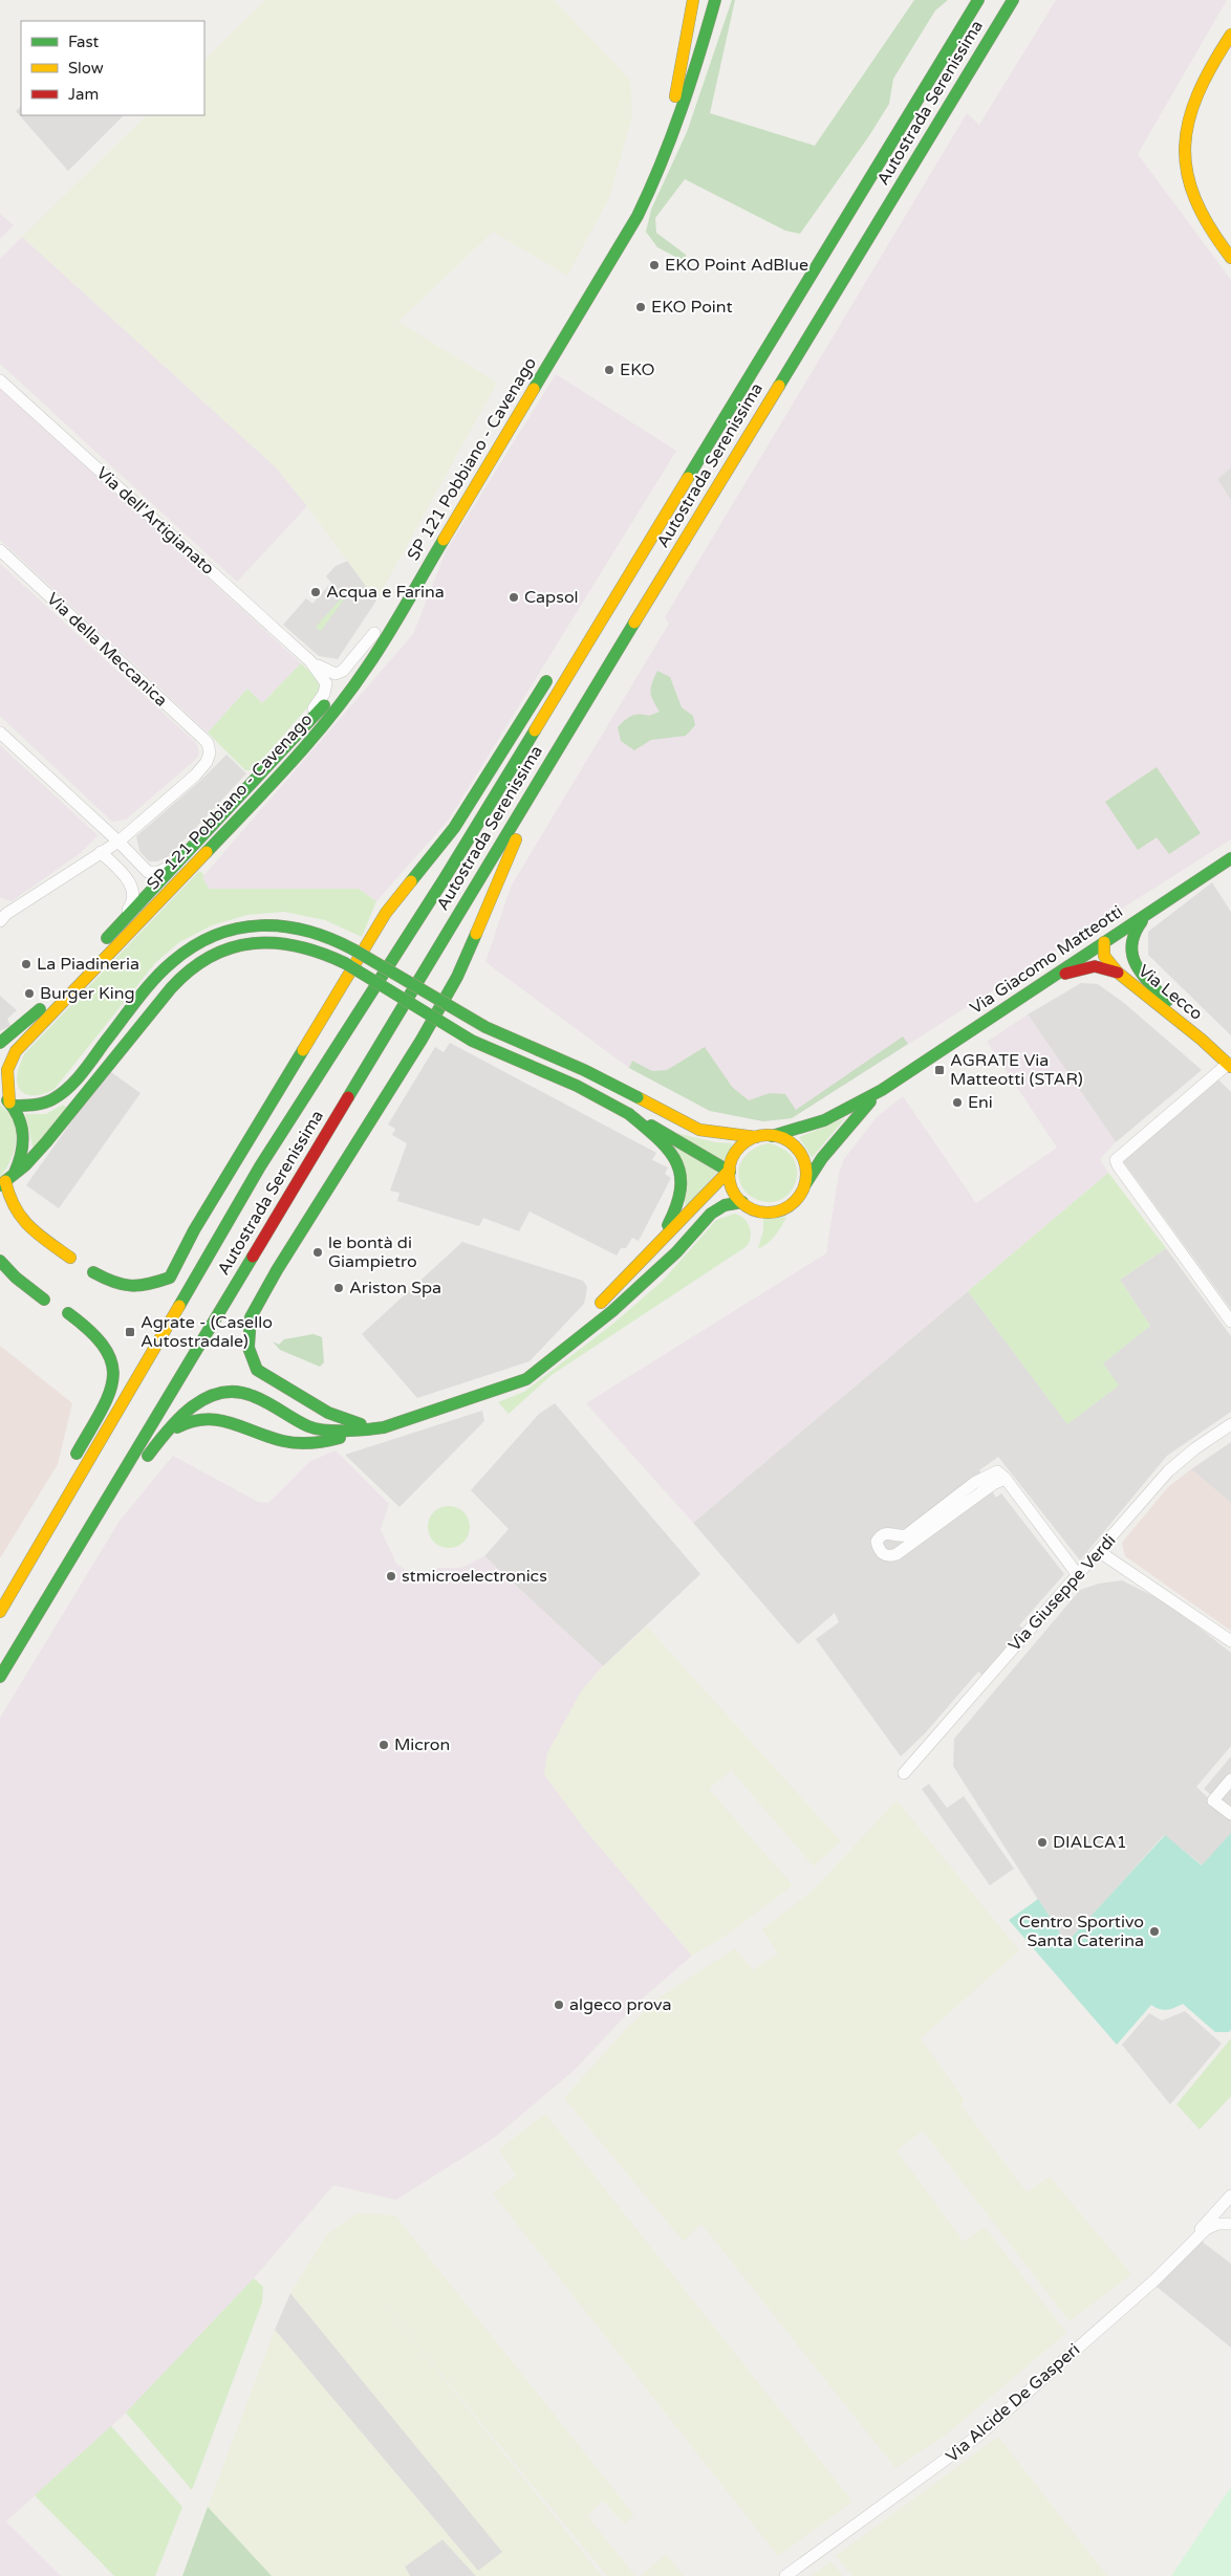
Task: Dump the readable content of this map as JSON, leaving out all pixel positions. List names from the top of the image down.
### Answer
{
  "streets": {
    "main road": [
      "Autostrada Serenissima",
      "SP 121 Pobbiano - Cavenago",
      "Via Giacomo Matteotti",
      "Via Lecco"
    ],
    "street": [
      "Via dell'Artigianato",
      "Via della Meccanica",
      "Via Giuseppe Verdi",
      "Via Alcide De Gasperi"
    ]
  },
  "crossings": [
    ["SP 121 Pobbiano - Cavenago", "Via dell'Artigianato"],
    ["Via Giacomo Matteotti", "Via Lecco"]
  ],
  "places": {
    "other": [
      "EKO Point AdBlue",
      "EKO Point",
      "EKO",
      "Acqua e Farina",
      "Capsol",
      "La Piadineria",
      "Burger King",
      "Eni",
      "le bontà di Giampietro",
      "Ariston Spa",
      "stmicroelectronics",
      "Micron",
      "DIALCA1",
      "Centro Sportivo Santa Caterina",
      "algeco prova"
    ],
    "transit": ["AGRATE Via Matteotti (STAR)", "Agrate - (Casello Autostradale)"]
  },
  "legend": ["Fast", "Slow", "Jam"]
}
